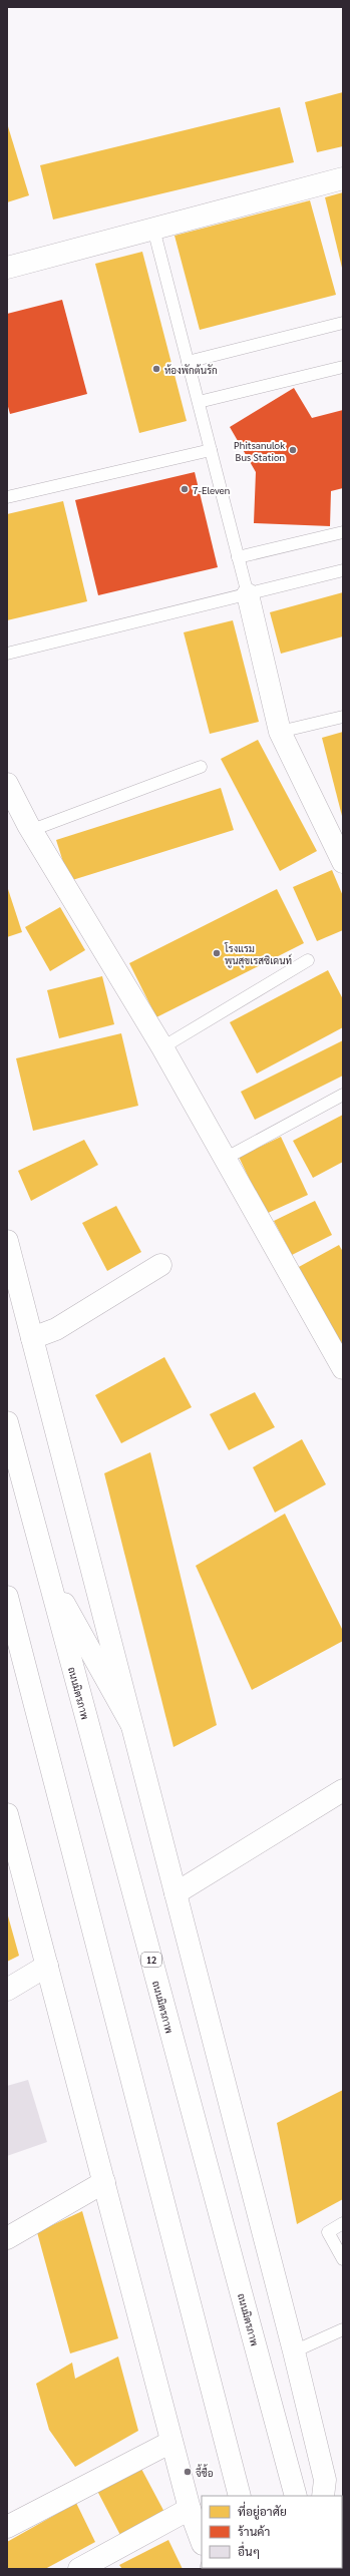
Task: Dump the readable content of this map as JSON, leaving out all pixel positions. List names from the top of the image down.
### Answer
{
  "streets": {
    "main road": ["ถนนมิตรภาพ", "12"]
  },
  "places": [
    "ห้องพักต้นรัก",
    "Phitsanulok Bus Station",
    "7-Eleven",
    "โรงแรม พูนสุขเรสซิเดนท์",
    "จี้ซื้อ"
  ],
  "legend": ["ที่อยู่อาศัย", "ร้านค้า", "อื่นๆ"]
}
